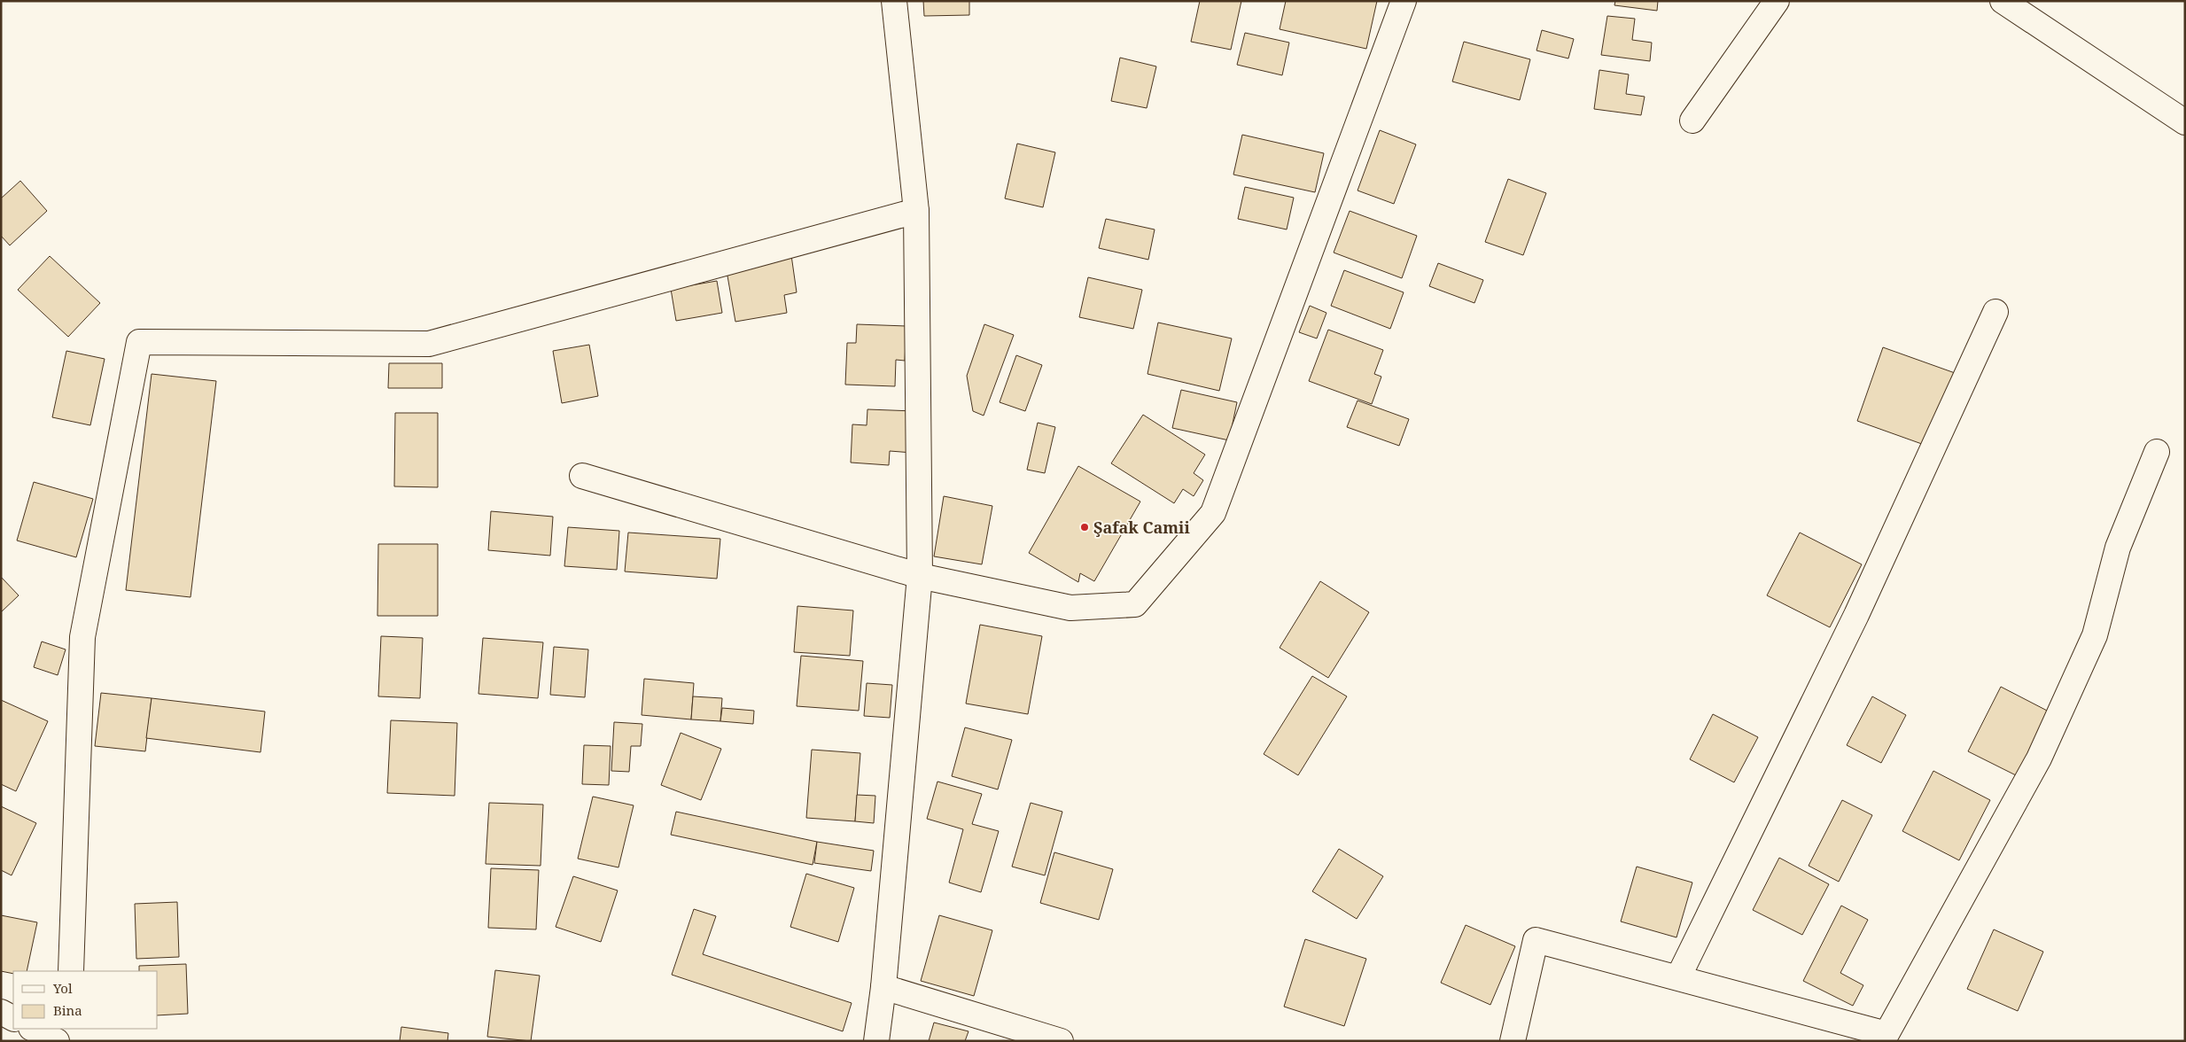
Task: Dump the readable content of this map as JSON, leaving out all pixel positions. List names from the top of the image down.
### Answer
{
  "places": ["Şafak Camii"],
  "legend": ["Yol", "Bina"]
}
